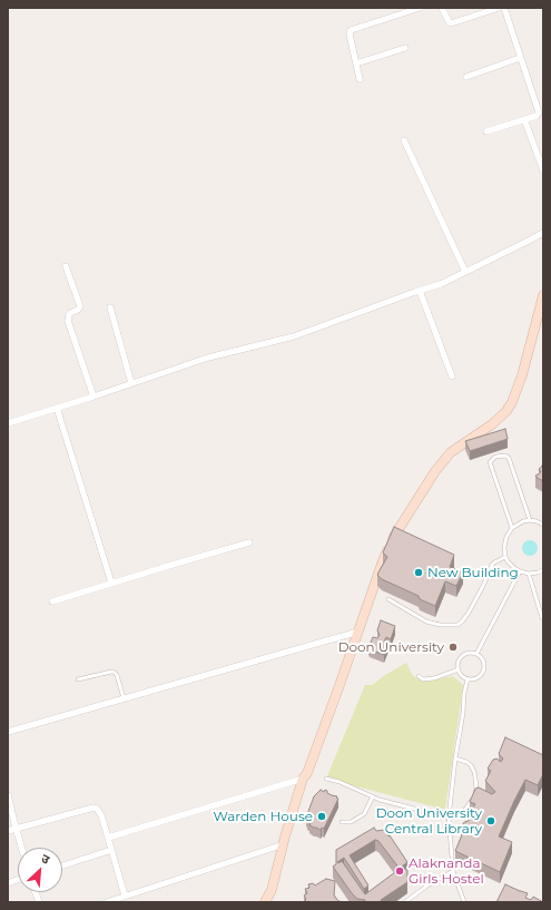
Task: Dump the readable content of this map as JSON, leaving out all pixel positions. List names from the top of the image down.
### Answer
{
  "places": [
    "New Building",
    "Doon University",
    "Warden House",
    "Doon University Central Library",
    "Alaknanda Girls Hostel"
  ],
  "north": "top right"
}
